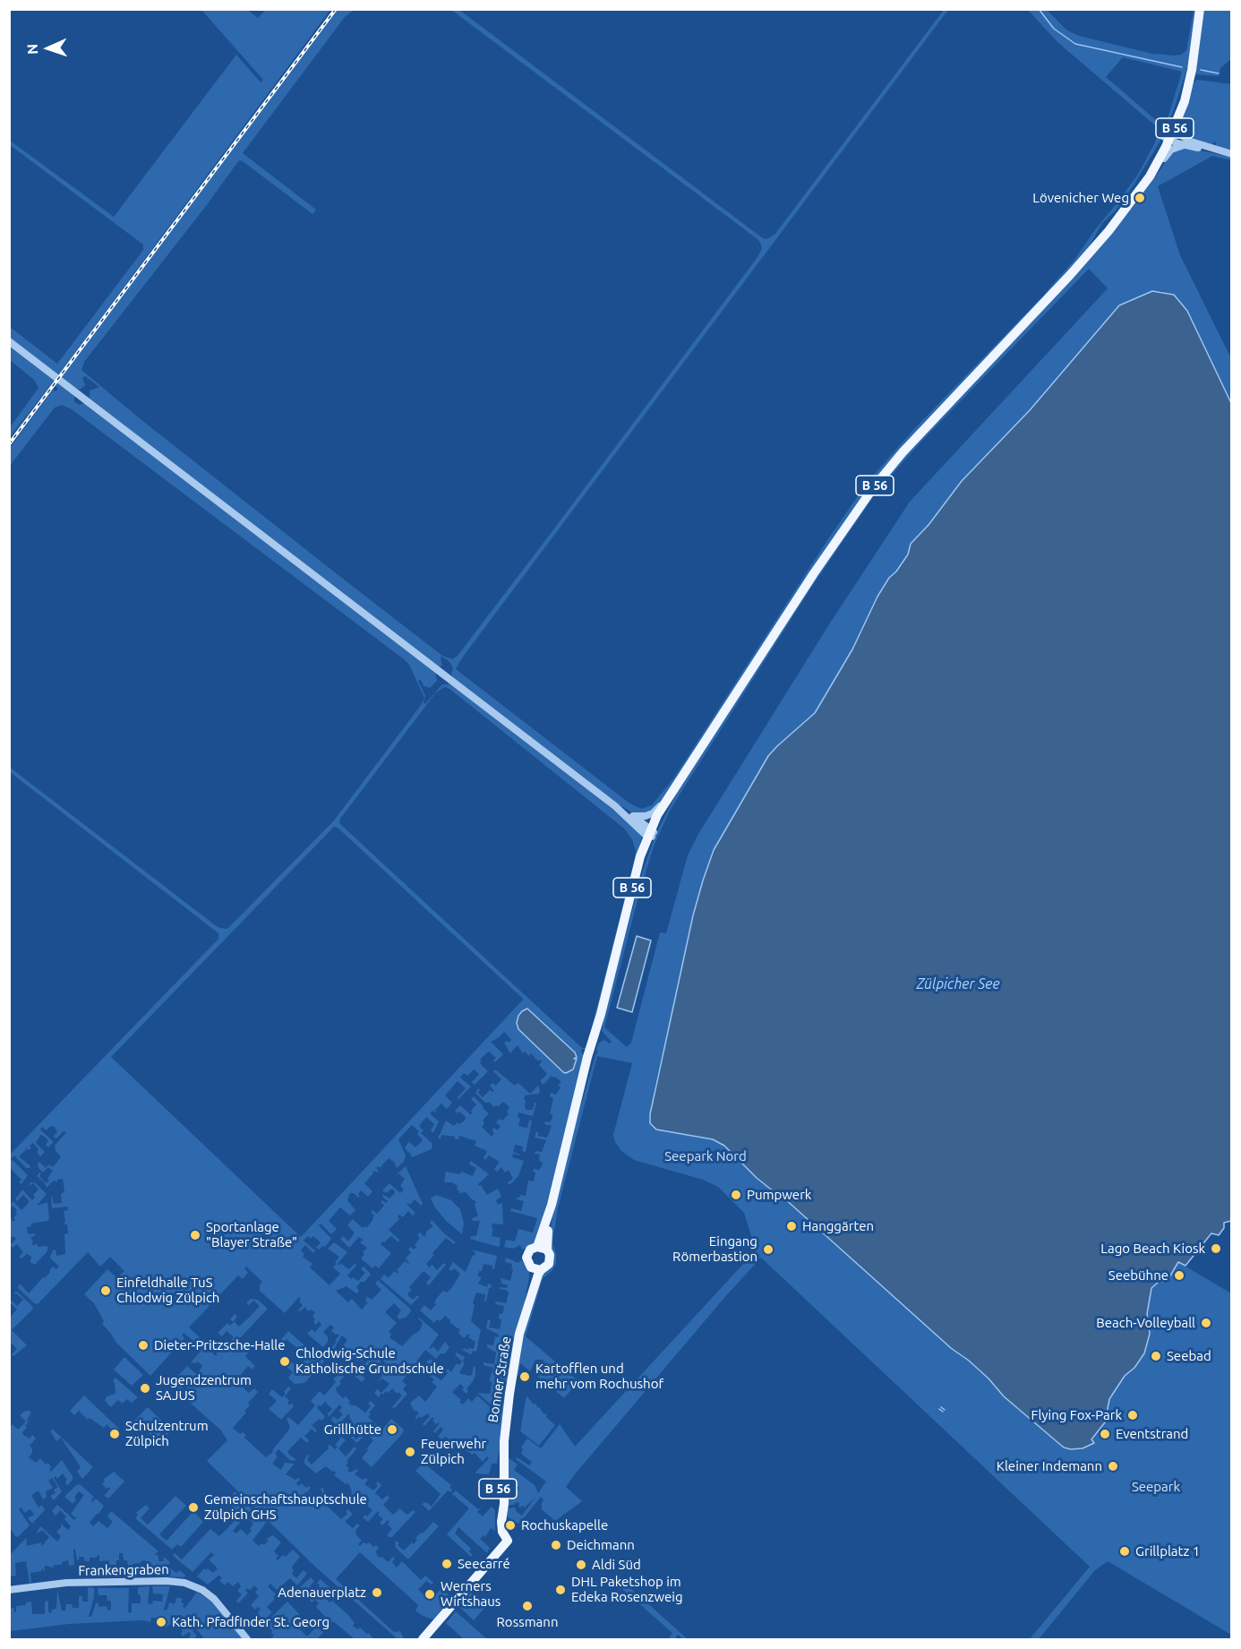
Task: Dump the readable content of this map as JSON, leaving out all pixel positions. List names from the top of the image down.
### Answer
{
  "streets": {
    "main road": ["B 56", "Bonner Straße"],
    "street": ["Frankengraben"]
  },
  "crossings": [
    ["B 56", "Bonner Straße"]
  ],
  "water": ["Zülpicher See"],
  "parks": ["Seepark Nord", "Seepark"],
  "places": [
    "Lövenicher Weg",
    "Pumpwerk",
    "Hanggärten",
    "Sportanlage \"Blayer Straße\"",
    "Lago Beach Kiosk",
    "Eingang Römerbastion",
    "Seebühne",
    "Einfeldhalle TuS Chlodwig Zülpich",
    "Beach-Volleyball",
    "Dieter-Pritzsche-Halle",
    "Seebad",
    "Chlodwig-Schule Katholische Grundschule",
    "Kartofflen und mehr vom Rochushof",
    "Jugendzentrum SAJUS",
    "Flying Fox-Park",
    "Grillhütte",
    "Schulzentrum Zülpich",
    "Eventstrand",
    "Feuerwehr Zülpich",
    "Kleiner Indemann",
    "Gemeinschaftshauptschule Zülpich GHS",
    "Rochuskapelle",
    "Deichmann",
    "Grillplatz 1",
    "Seecarré",
    "Aldi Süd",
    "DHL Paketshop im Edeka Rosenzweig",
    "Adenauerplatz",
    "Werners Wirtshaus",
    "Rossmann",
    "Kath. Pfadfinder St. Georg"
  ],
  "north": "left"
}
